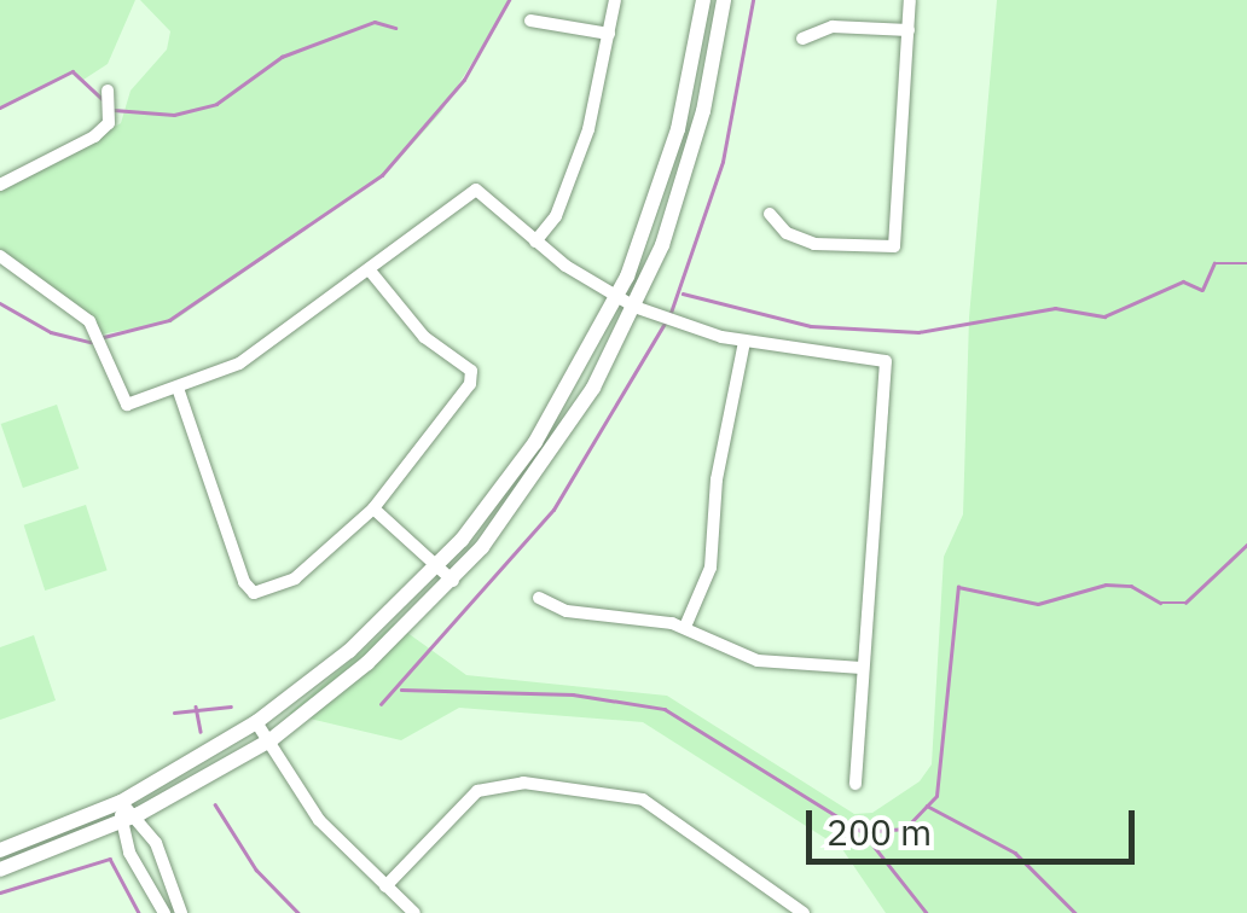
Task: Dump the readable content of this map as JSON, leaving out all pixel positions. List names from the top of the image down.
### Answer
{
  "scale_bar": "200 m"
}
